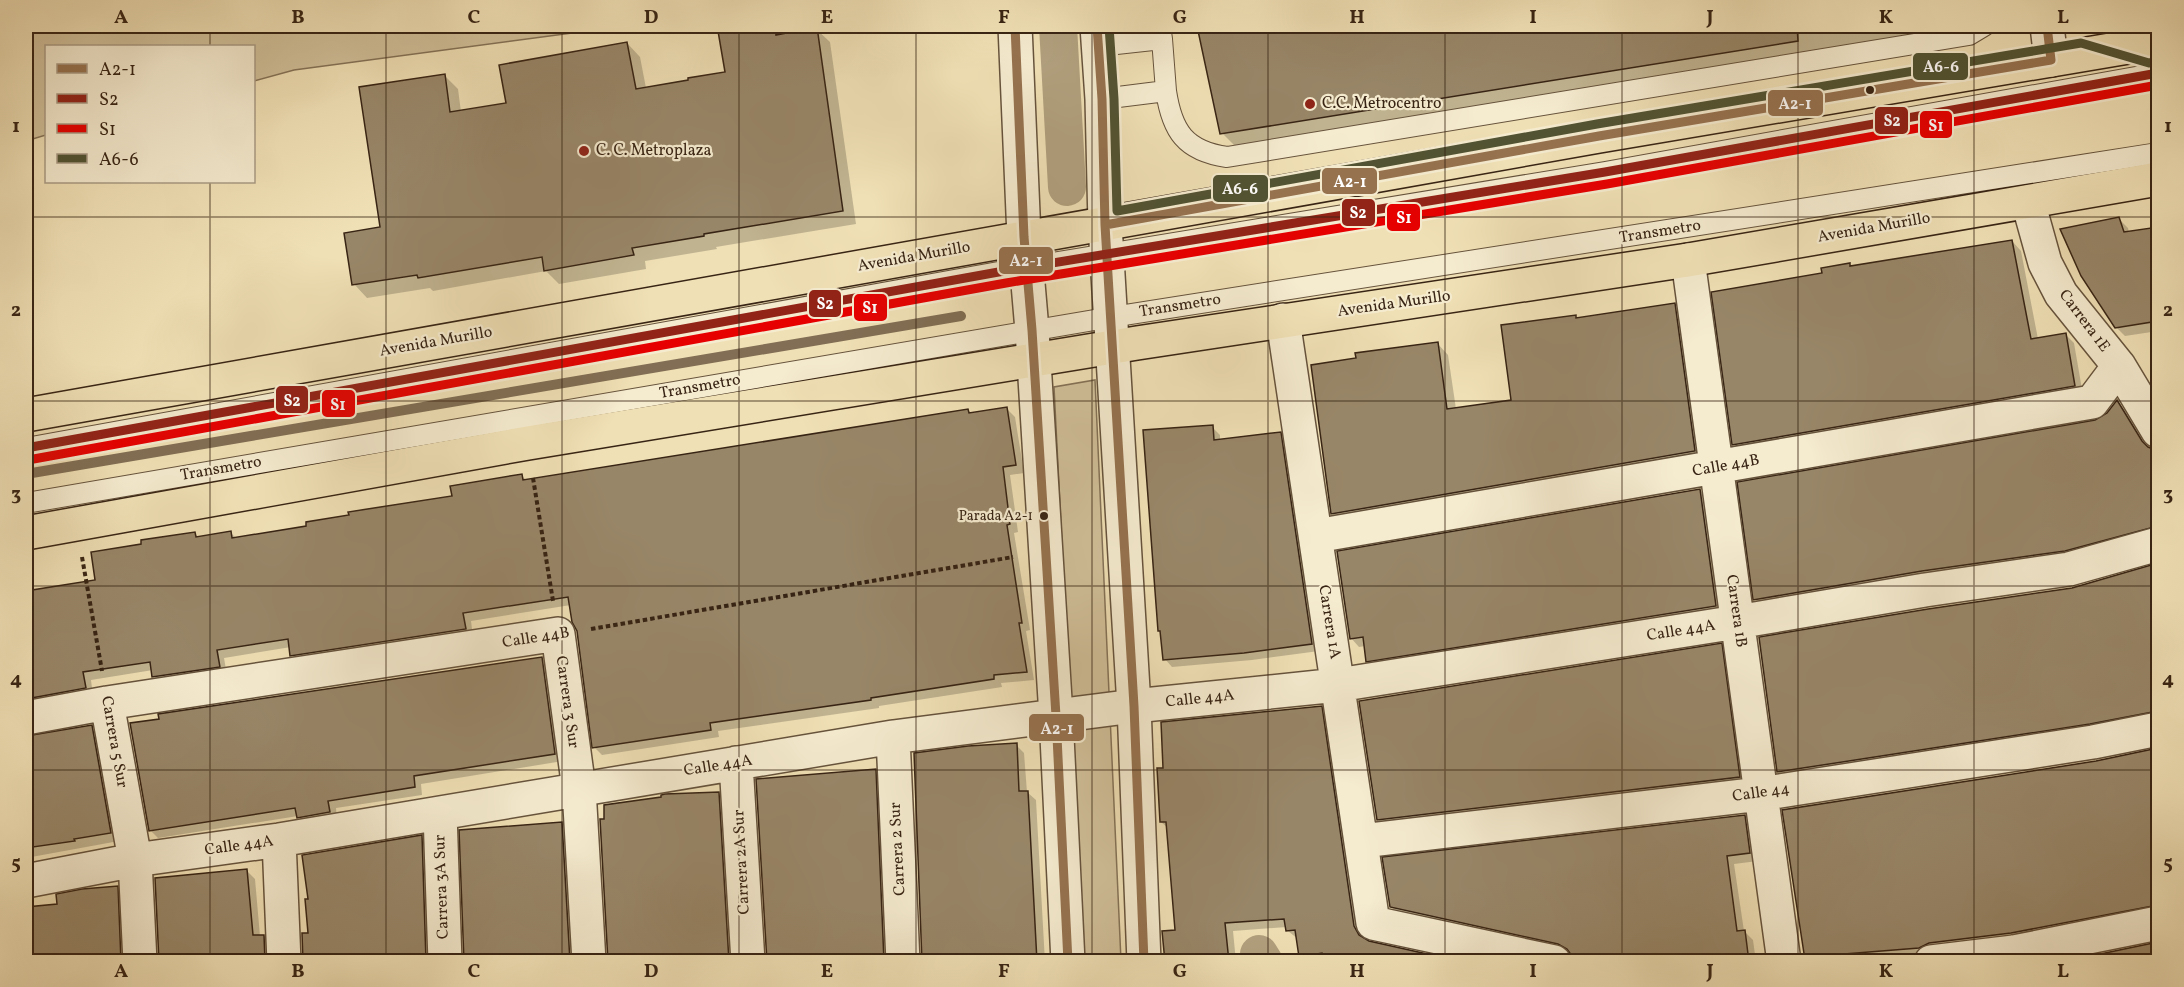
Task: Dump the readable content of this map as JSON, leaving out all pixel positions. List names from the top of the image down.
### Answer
{
  "streets": {
    "main road": ["Avenida Murillo"],
    "street": [
      "Carrera 1E",
      "Calle 44B",
      "Carrera 1B",
      "Carrera 1A",
      "Calle 44A",
      "Carrera 3 Sur",
      "Carrera 5 Sur",
      "Calle 44",
      "Carrera 2 Sur",
      "Carrera 2A Sur",
      "Carrera 3A Sur"
    ],
    "lane": ["Transmetro"]
  },
  "crossings": [
    ["Avenida Murillo", "Transmetro"],
    ["Avenida Murillo", "Carrera 1E"],
    ["Avenida Murillo", "Carrera 1B"],
    ["Avenida Murillo", "Carrera 1A"],
    ["Avenida Murillo", "Carrera 3 Sur"],
    ["Avenida Murillo", "Carrera 5 Sur"],
    ["Carrera 1E", "Calle 44B"],
    ["Calle 44B", "Carrera 1B"],
    ["Calle 44B", "Carrera 1A"],
    ["Calle 44B", "Carrera 3 Sur"],
    ["Calle 44B", "Carrera 5 Sur"],
    ["Carrera 1B", "Calle 44A"],
    ["Carrera 1B", "Calle 44"],
    ["Carrera 1A", "Calle 44A"],
    ["Carrera 1A", "Calle 44"],
    ["Calle 44A", "Carrera 3 Sur"],
    ["Calle 44A", "Carrera 5 Sur"],
    ["Calle 44A", "Carrera 2 Sur"],
    ["Calle 44A", "Carrera 2A Sur"],
    ["Calle 44A", "Carrera 3A Sur"]
  ],
  "places": ["C.C. Metrocentro", "C. C. Metroplaza", "Parada A2-1"],
  "lines": [
    "transit line A2-1",
    "transit line A6-6",
    "transit line S2",
    "transit line S1"
  ],
  "legend": [
    "A2-1",
    "S2",
    "S1",
    "A6-6"
  ],
  "grid": {
    "columns": [
      "A",
      "B",
      "C",
      "D",
      "E",
      "F",
      "G",
      "H",
      "I",
      "J",
      "K",
      "L"
    ],
    "rows": [
      "1",
      "2",
      "3",
      "4",
      "5"
    ]
  }
}
